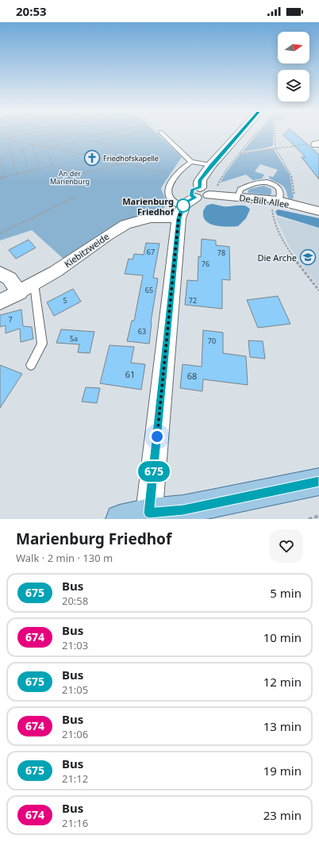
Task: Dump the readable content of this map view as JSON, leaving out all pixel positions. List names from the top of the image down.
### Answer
{
  "streets": {
    "street": ["De-Bilt-Allee", "Kiebitzweide"]
  },
  "crossings": [
    ["De-Bilt-Allee", "Kiebitzweide"]
  ],
  "parks": ["An der Marienburg"],
  "places": {
    "church": ["Friedhofskapelle"],
    "other": ["Marienburg Friedhof"],
    "school or university": ["Die Arche"]
  },
  "lines": ["bus line 675"],
  "house_numbers": [
    "67",
    "78",
    "76",
    "65",
    "5",
    "72",
    "7",
    "63",
    "5a",
    "70",
    "61",
    "68"
  ],
  "north": "right",
  "page": {
    "status": "20:53",
    "on_map": "675",
    "heading": ["Marienburg Friedhof", "Walk · 2 min · 130 m"],
    "list": [
      {
        "mark": "675",
        "name": "Bus",
        "note": "20:58",
        "value": "5 min"
      },
      {
        "mark": "674",
        "name": "Bus",
        "note": "21:03",
        "value": "10 min"
      },
      {
        "mark": "675",
        "name": "Bus",
        "note": "21:05",
        "value": "12 min"
      },
      {
        "mark": "674",
        "name": "Bus",
        "note": "21:06",
        "value": "13 min"
      },
      {
        "mark": "675",
        "name": "Bus",
        "note": "21:12",
        "value": "19 min"
      },
      {
        "mark": "674",
        "name": "Bus",
        "note": "21:16",
        "value": "23 min"
      }
    ]
  }
}
